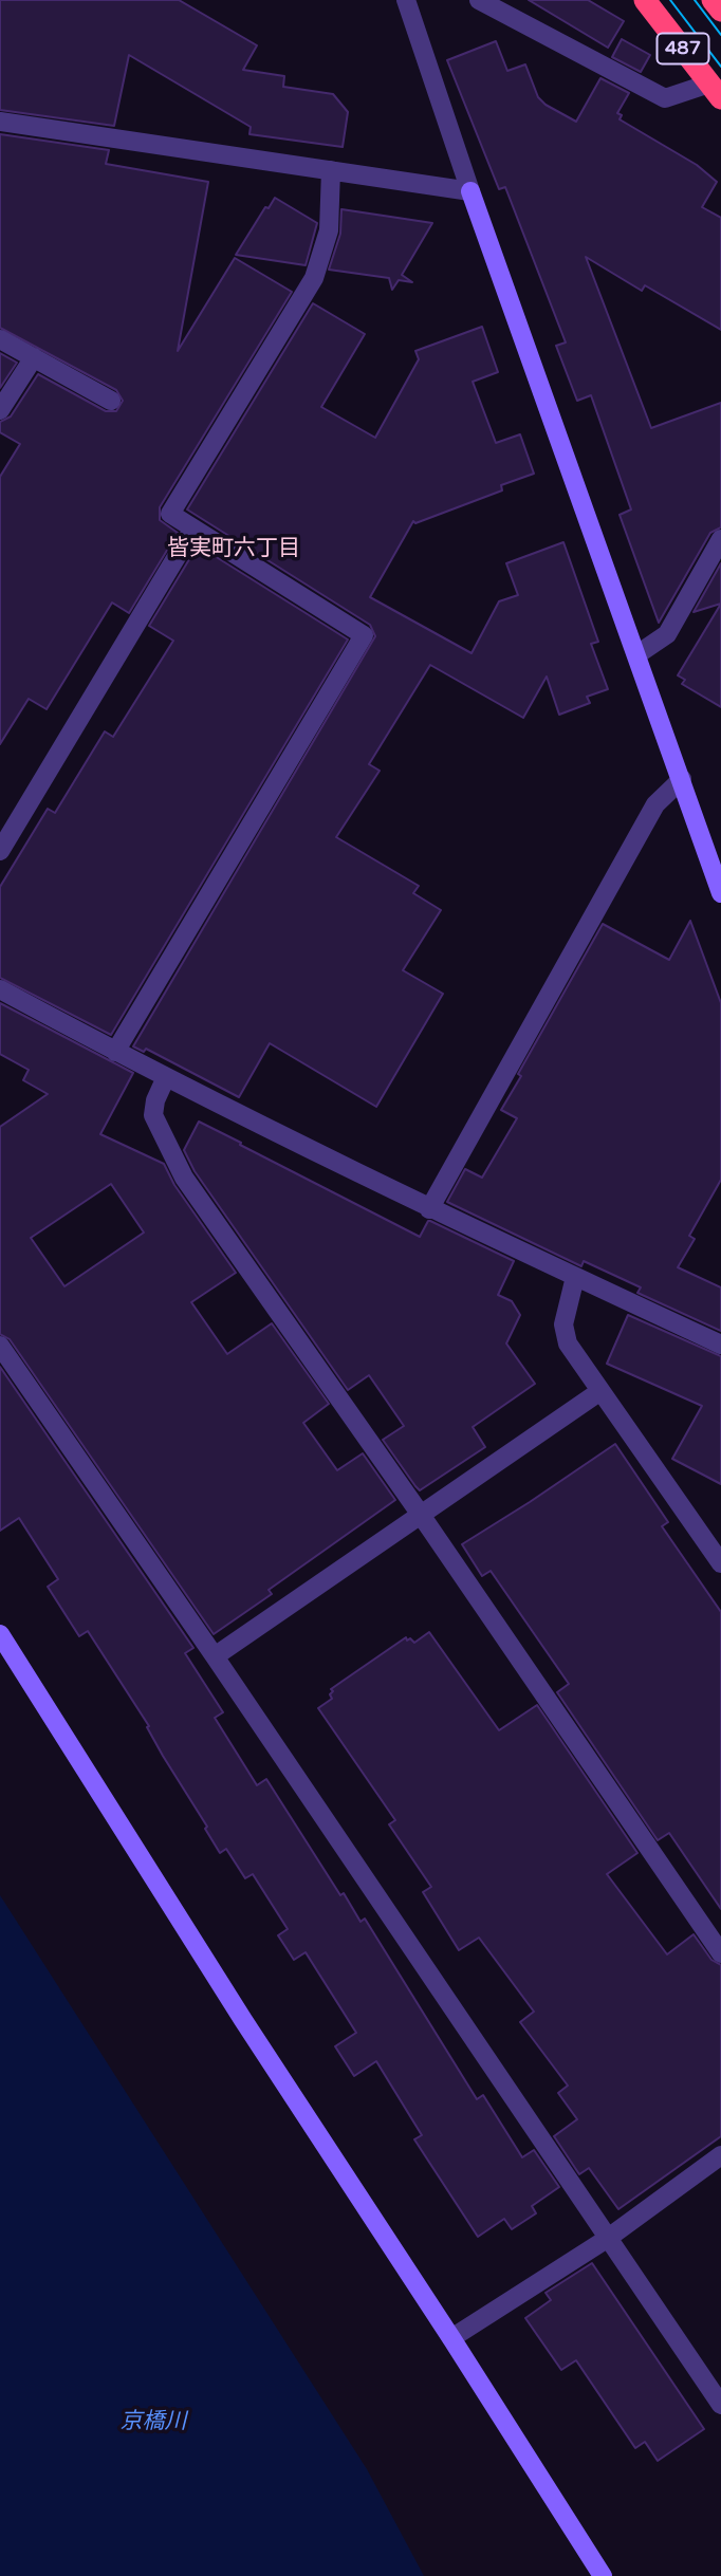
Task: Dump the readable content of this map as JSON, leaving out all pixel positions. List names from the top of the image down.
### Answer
{
  "streets": {
    "highway": ["487"]
  },
  "districts": ["皆実町六丁目"],
  "water": ["京橋川"]
}
